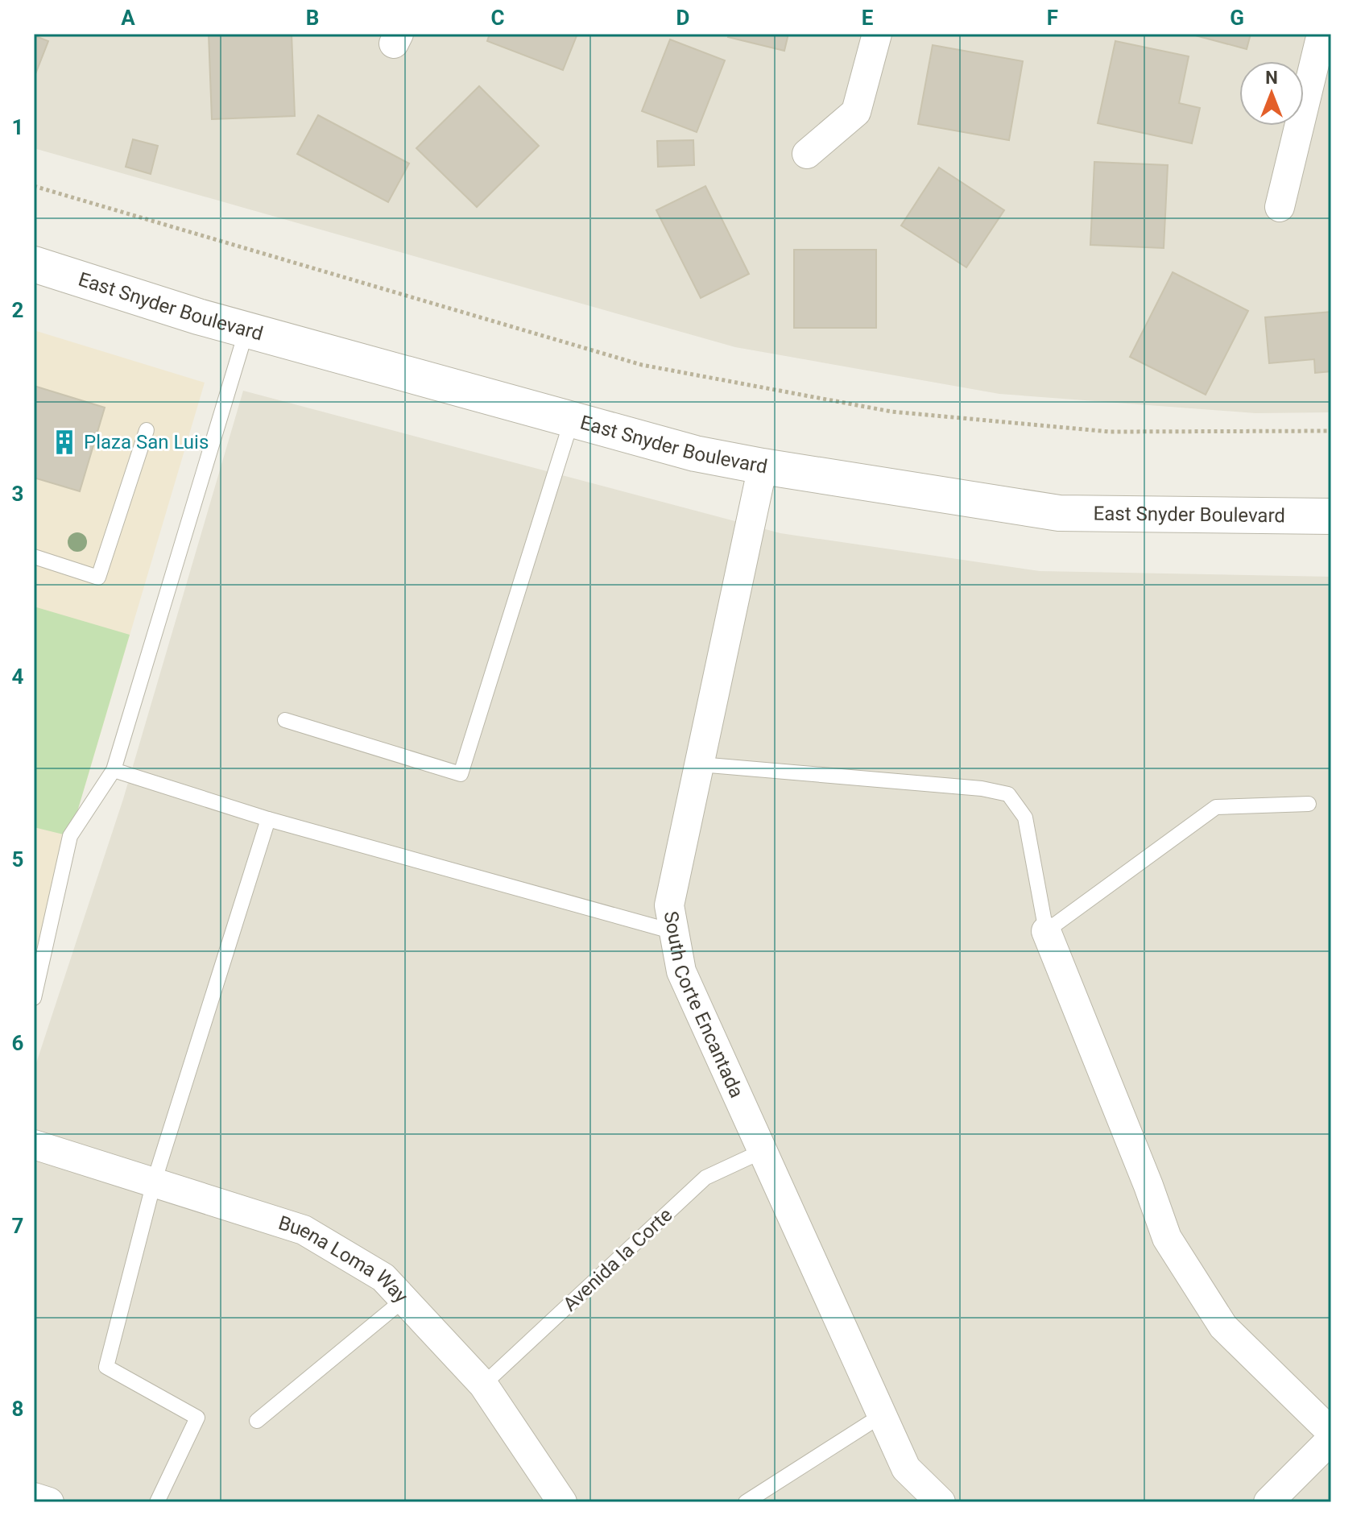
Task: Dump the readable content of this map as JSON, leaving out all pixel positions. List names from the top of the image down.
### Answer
{
  "streets": {
    "street": ["East Snyder Boulevard", "South Corte Encantada", "Buena Loma Way"],
    "lane": ["Avenida la Corte"]
  },
  "crossings": [
    ["East Snyder Boulevard", "South Corte Encantada"],
    ["South Corte Encantada", "Avenida la Corte"],
    ["Avenida la Corte", "Buena Loma Way"]
  ],
  "places": {
    "building": ["Plaza San Luis"]
  },
  "north": "top",
  "grid": {
    "columns": [
      "A",
      "B",
      "C",
      "D",
      "E",
      "F",
      "G"
    ],
    "rows": [
      "1",
      "2",
      "3",
      "4",
      "5",
      "6",
      "7",
      "8"
    ]
  }
}
